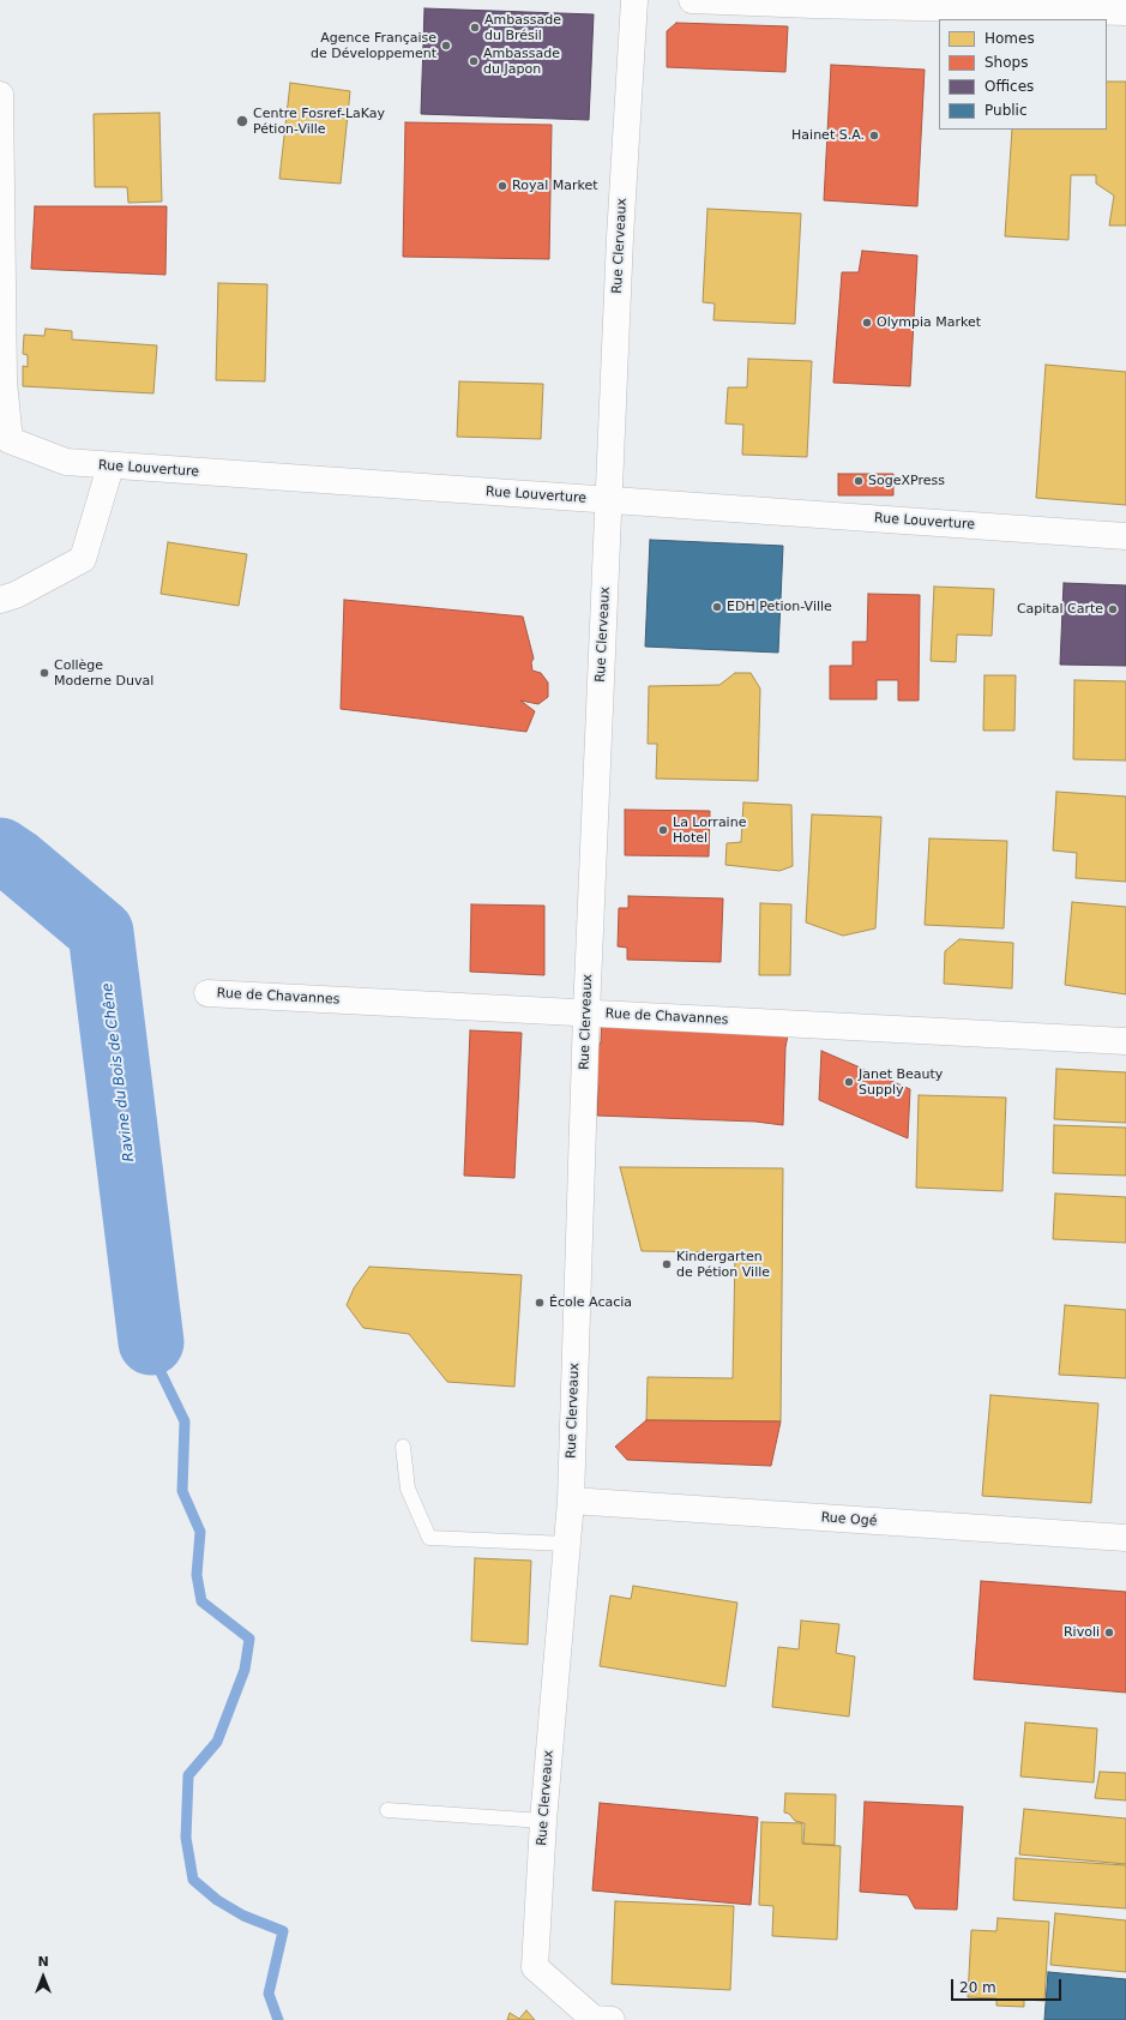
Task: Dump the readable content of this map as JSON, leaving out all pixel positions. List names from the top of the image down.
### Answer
{
  "streets": {
    "street": [
      "Rue Clerveaux",
      "Rue Louverture",
      "Rue de Chavannes",
      "Rue Ogé"
    ]
  },
  "crossings": [
    ["Rue Clerveaux", "Rue Louverture"],
    ["Rue Clerveaux", "Rue de Chavannes"],
    ["Rue Clerveaux", "Rue Ogé"]
  ],
  "water": ["Ravine du Bois de Chêne"],
  "places": [
    "Ambassade du Brésil",
    "Agence Française de Développement",
    "Ambassade du Japon",
    "Centre Fosref-LaKay Pétion-Ville",
    "Hainet S.A.",
    "Royal Market",
    "Olympia Market",
    "SogeXPress",
    "EDH Petion-Ville",
    "Capital Carte",
    "Collège Moderne Duval",
    "La Lorraine Hotel",
    "Janet Beauty Supply",
    "Kindergarten de Pétion Ville",
    "École Acacia",
    "Rivoli"
  ],
  "legend": [
    "Homes",
    "Shops",
    "Offices",
    "Public"
  ],
  "scale_bar": "20 m",
  "north": "top"
}
